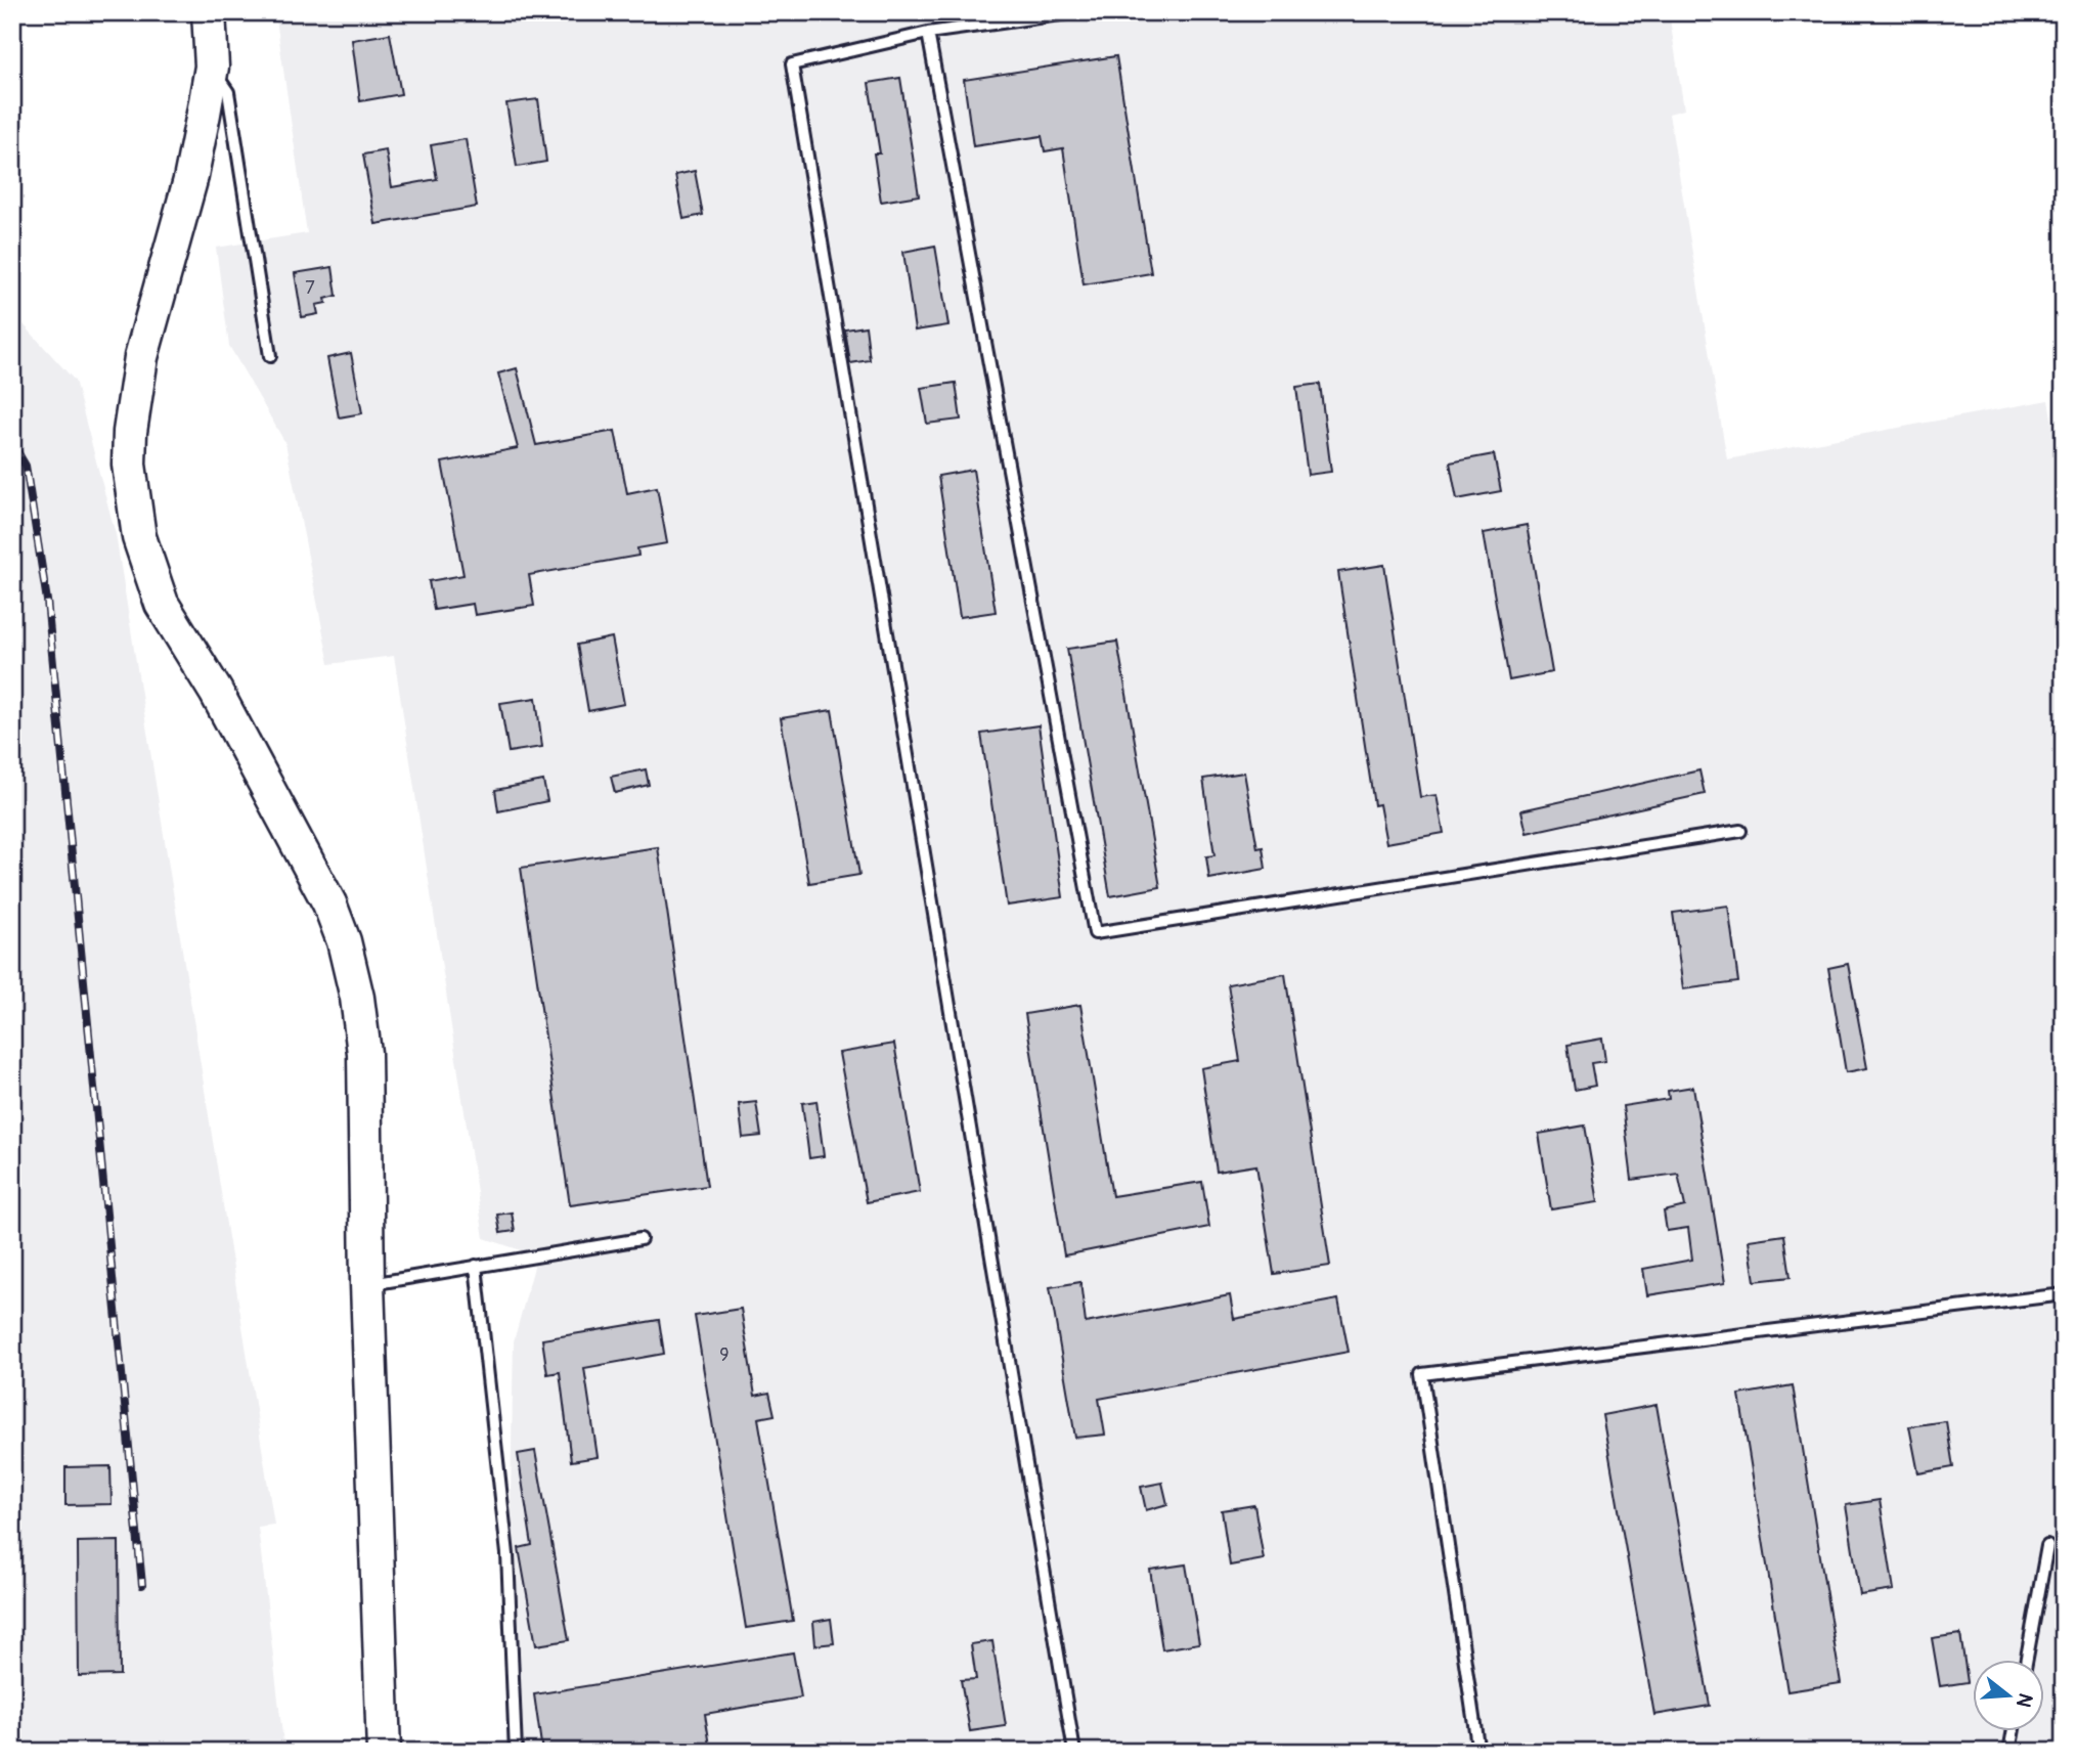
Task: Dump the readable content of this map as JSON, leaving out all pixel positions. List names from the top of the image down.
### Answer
{
  "house_numbers": ["7", "9"],
  "north": "right"
}
